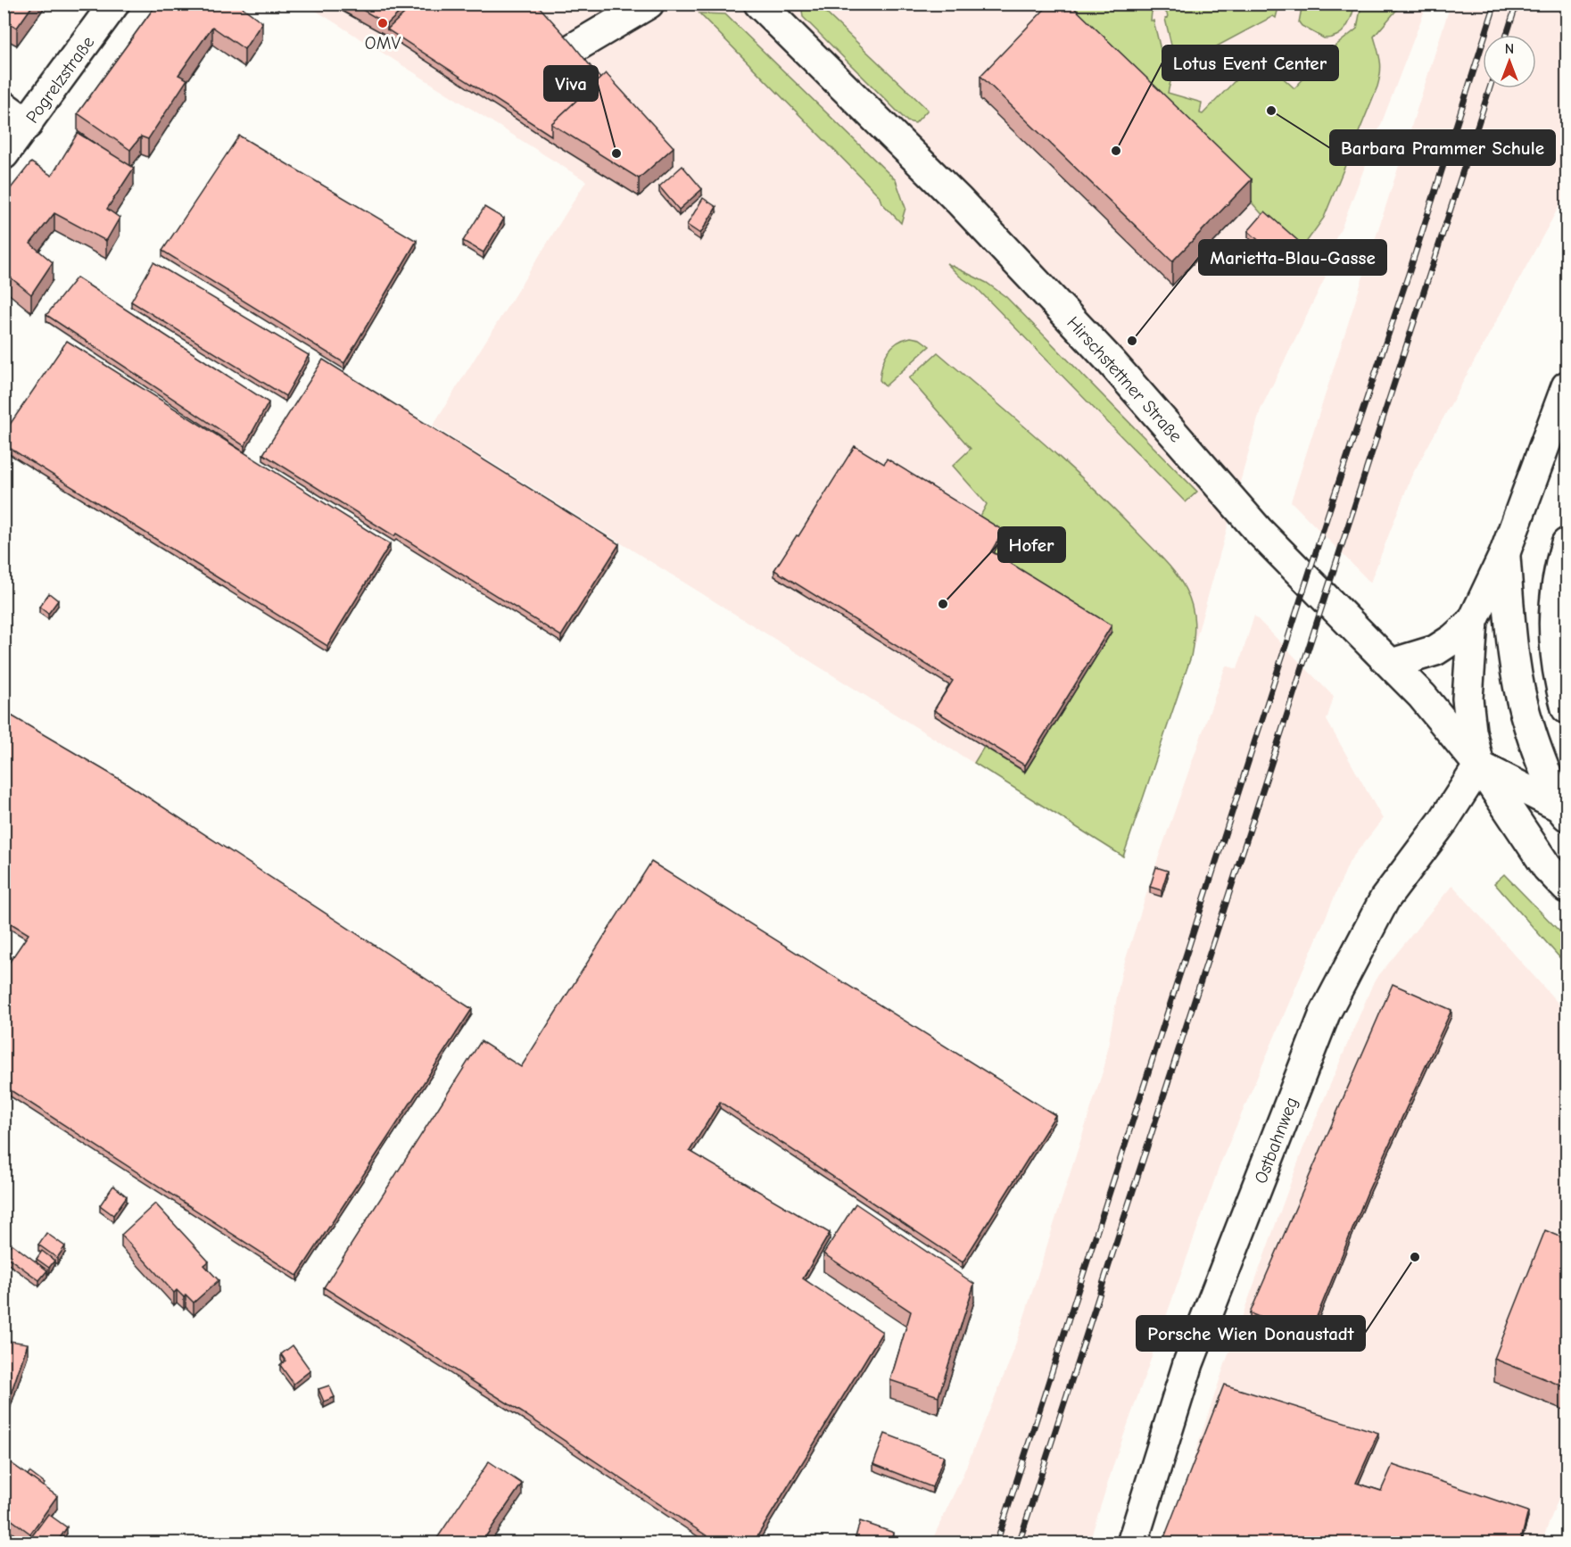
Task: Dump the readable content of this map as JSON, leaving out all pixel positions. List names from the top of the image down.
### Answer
{
  "streets": {
    "main road": ["Pogrelzstraße", "Hirschstettner Straße", "Ostbahnweg"]
  },
  "crossings": [
    ["Hirschstettner Straße", "Ostbahnweg"]
  ],
  "places": [
    "OMV",
    "Barbara Prammer Schule",
    "Lotus Event Center",
    "Viva",
    "Marietta-Blau-Gasse",
    "Hofer",
    "Porsche Wien Donaustadt"
  ],
  "north": "top"
}
